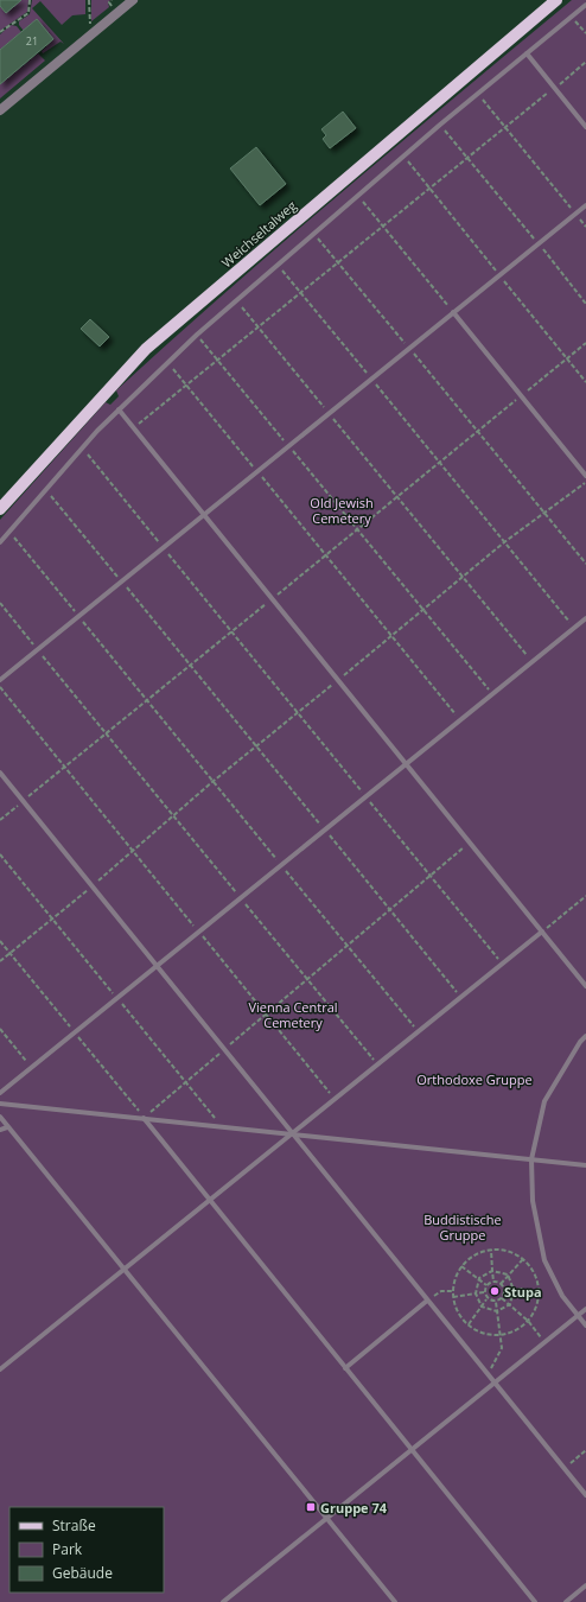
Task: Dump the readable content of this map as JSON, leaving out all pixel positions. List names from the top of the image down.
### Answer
{
  "streets": {
    "main road": ["Weichseltalweg"]
  },
  "parks": [
    "Old Jewish Cemetery",
    "Vienna Central Cemetery",
    "Orthodoxe Gruppe",
    "Buddistische Gruppe"
  ],
  "places": {
    "other": ["Stupa"],
    "transit": ["Gruppe 74"]
  },
  "house_numbers": ["21"],
  "legend": ["Straße", "Park", "Gebäude"]
}
